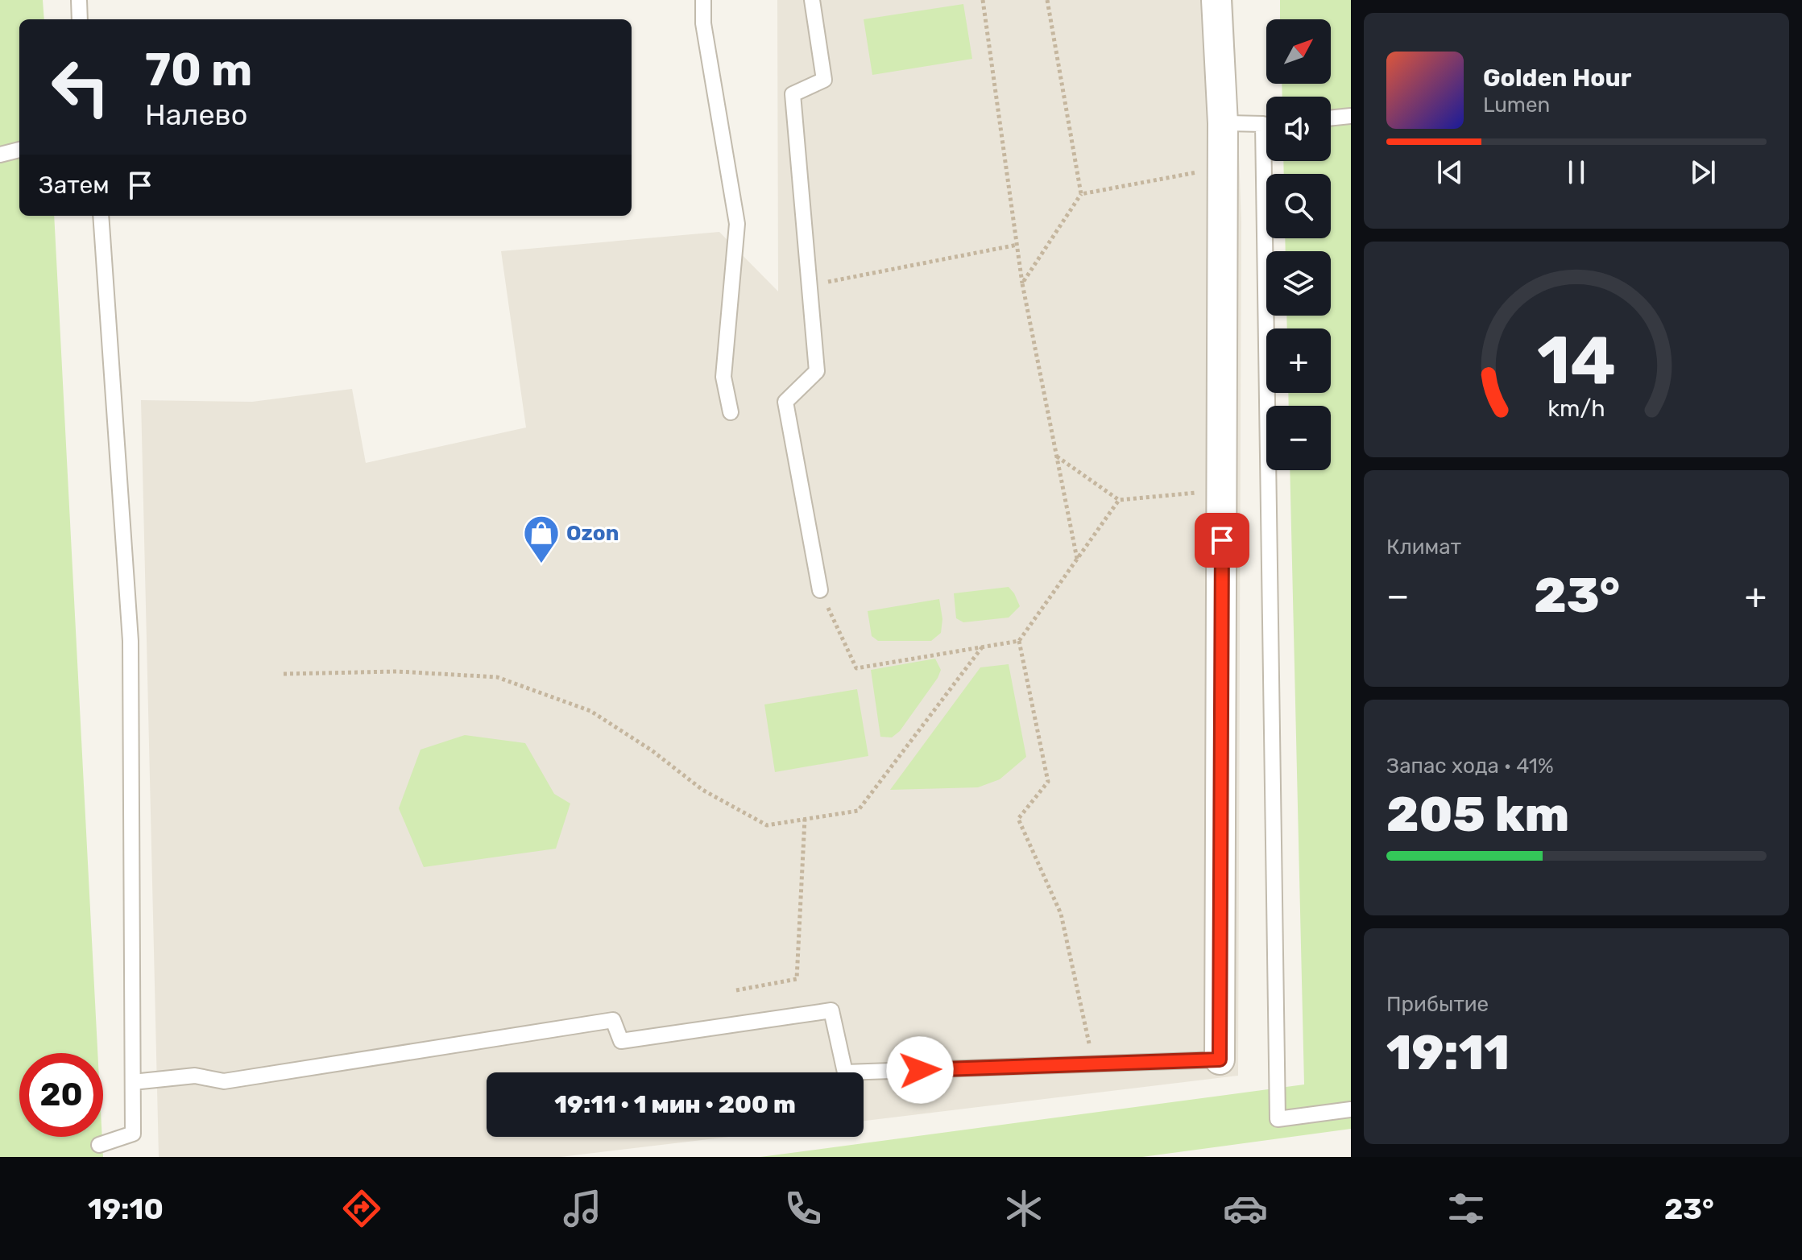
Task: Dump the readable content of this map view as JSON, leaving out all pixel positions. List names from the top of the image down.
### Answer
{
  "places": {
    "shop": ["Ozon"]
  },
  "north": "top right",
  "page": {
    "map_buttons": ["+", "−"],
    "turn": ["70 m", "Налево"],
    "song": ["Golden Hour", "Lumen"],
    "then": "Затем",
    "tile": [
      "Климат",
      ["Запас хода · 41%", "205 km"],
      ["Прибытие", "19:11"]
    ],
    "heat": ["−", "23°", "+"],
    "limit": "20",
    "trip": "19:11 · 1 мин · 200 m",
    "tabs": ["19:10", "23°"],
    "gauge": ["14", "km/h"]
  }
}
